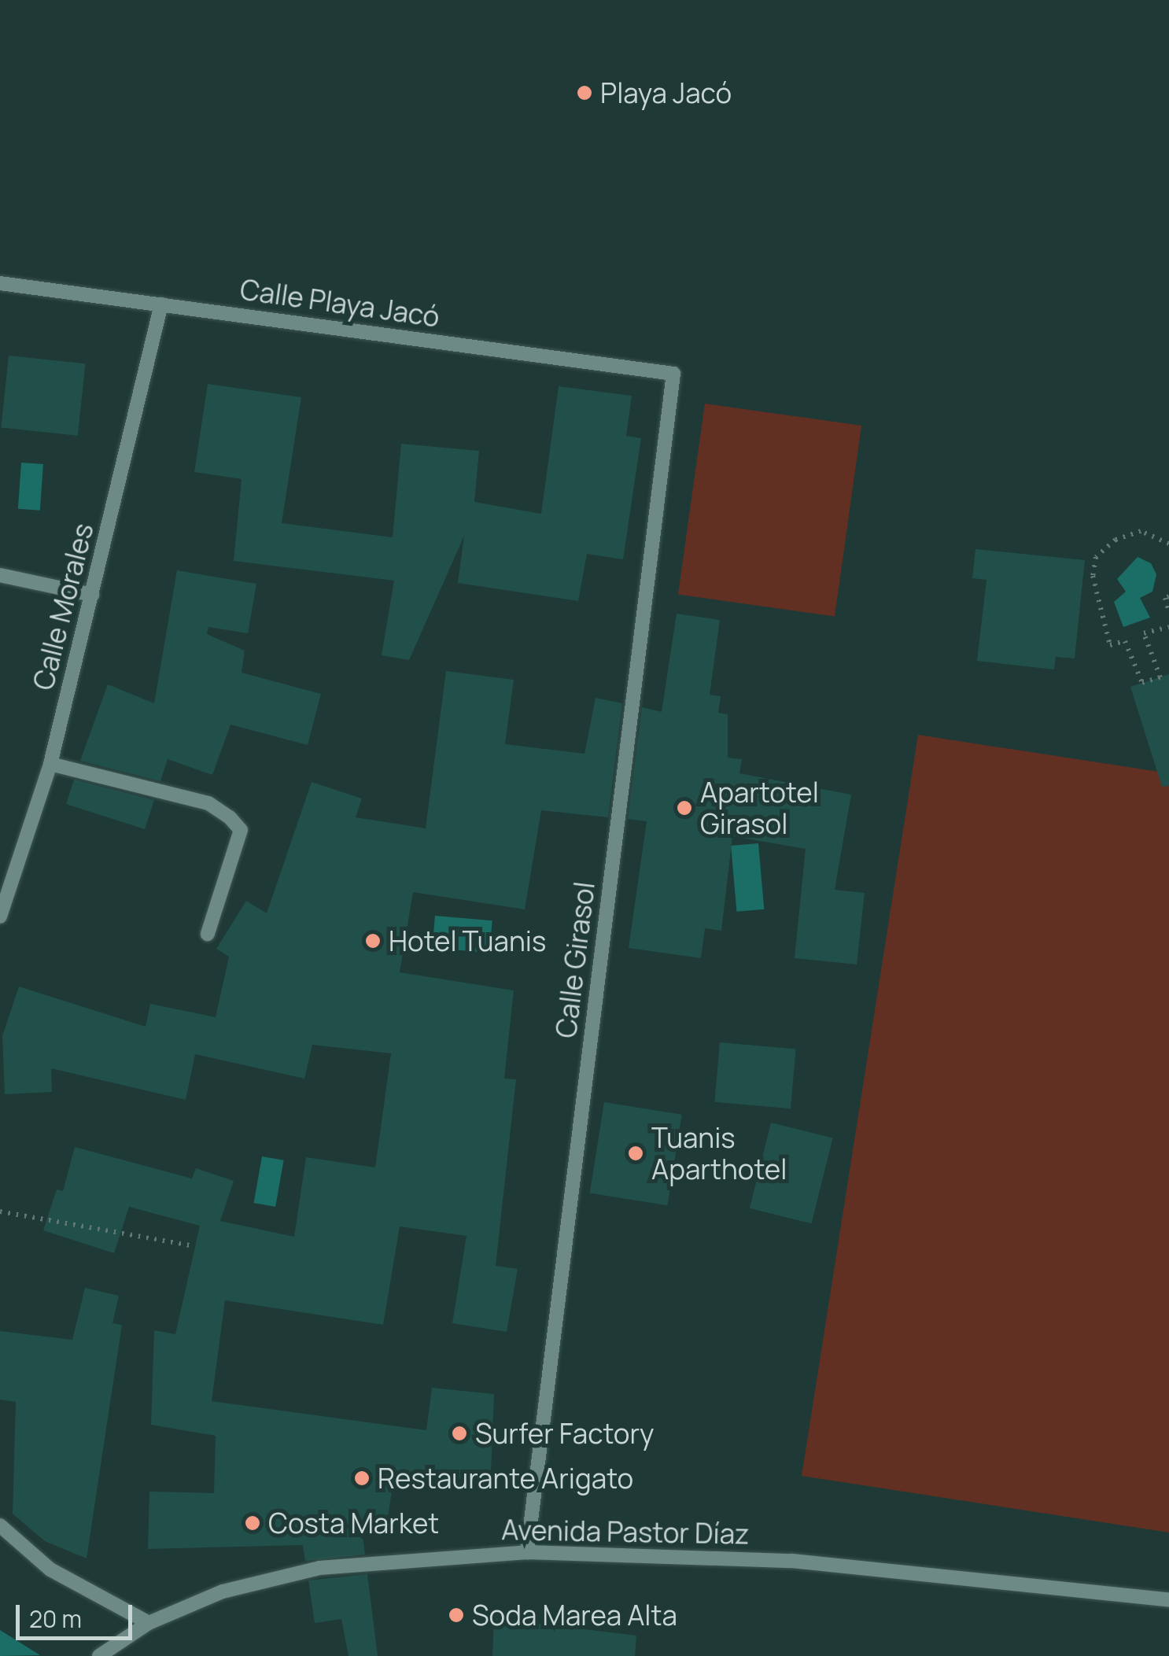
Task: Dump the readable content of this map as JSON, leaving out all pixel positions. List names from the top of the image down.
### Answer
{
  "streets": {
    "street": [
      "Calle Playa Jacó",
      "Calle Morales",
      "Calle Girasol",
      "Avenida Pastor Díaz"
    ]
  },
  "crossings": [
    ["Calle Playa Jacó", "Calle Morales"],
    ["Calle Playa Jacó", "Calle Girasol"],
    ["Calle Girasol", "Avenida Pastor Díaz"]
  ],
  "places": [
    "Playa Jacó",
    "Apartotel Girasol",
    "Hotel Tuanis",
    "Tuanis Aparthotel",
    "Surfer Factory",
    "Restaurante Arigato",
    "Costa Market",
    "Soda Marea Alta"
  ],
  "scale_bar": "20 m"
}
